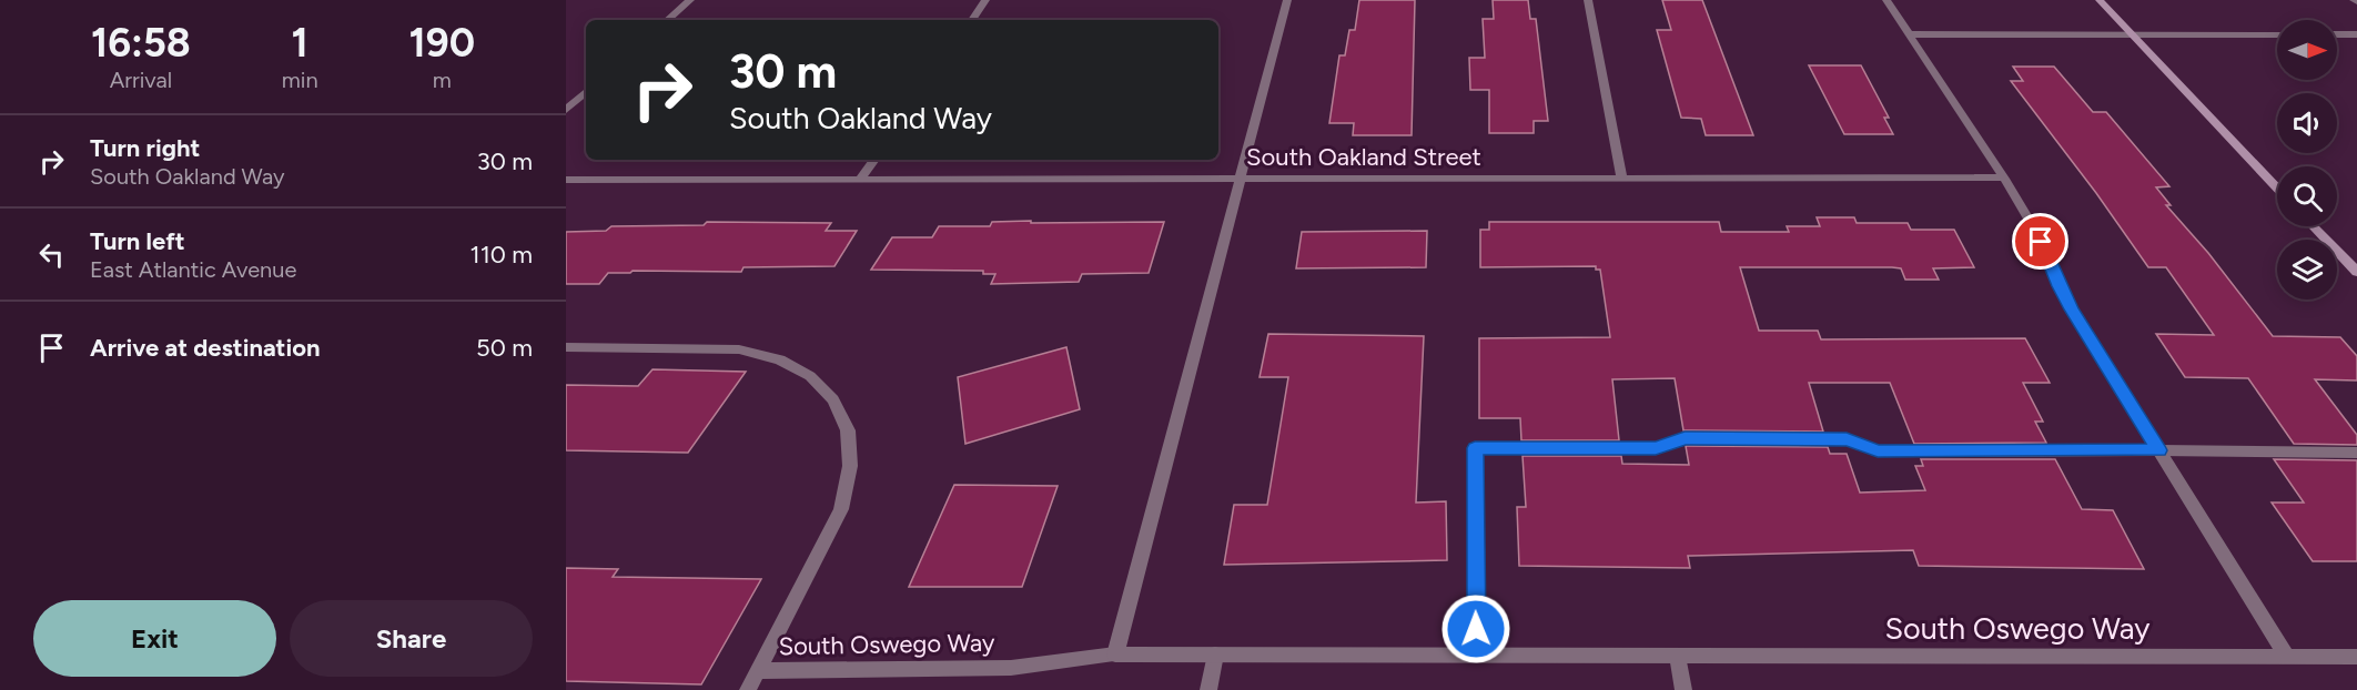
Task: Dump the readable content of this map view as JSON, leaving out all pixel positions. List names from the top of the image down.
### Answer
{
  "streets": {
    "street": ["South Oakland Street", "South Oswego Way"]
  },
  "north": "right",
  "page": {
    "eta": [
      "16:58",
      "Arrival",
      "1",
      "min",
      "190",
      "m"
    ],
    "turn": ["30 m", "South Oakland Way"],
    "list": [
      {
        "name": "Turn right",
        "note": "South Oakland Way",
        "value": "30 m"
      },
      {
        "name": "Turn left",
        "note": "East Atlantic Avenue",
        "value": "110 m"
      },
      {
        "name": "Arrive at destination",
        "value": "50 m"
      }
    ],
    "buttons": ["Exit", "Share"]
  }
}
